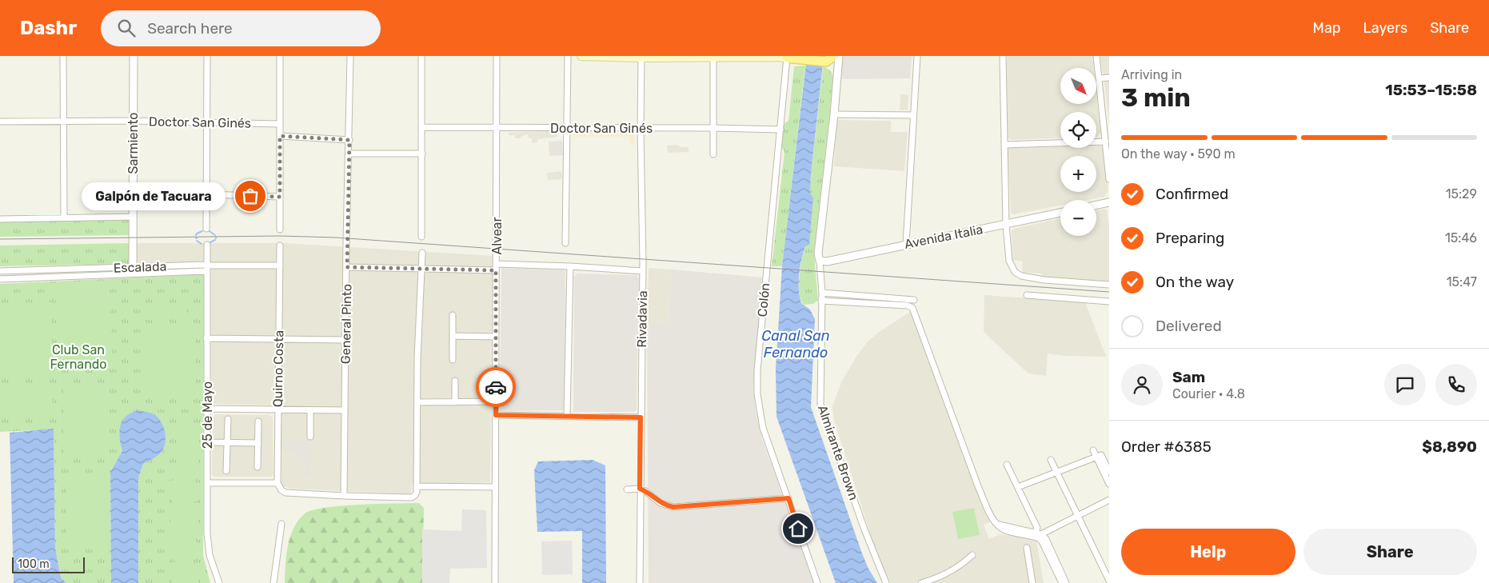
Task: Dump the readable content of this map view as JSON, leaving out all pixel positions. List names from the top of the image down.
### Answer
{
  "streets": {
    "street": [
      "Doctor San Ginés",
      "Sarmiento",
      "Alvear",
      "Avenida Italia",
      "Escalada",
      "Colón",
      "Rivadavia",
      "General Pinto",
      "Quirno Costa",
      "25 de Mayo",
      "Almirante Brown"
    ]
  },
  "crossings": [
    ["Doctor San Ginés", "Sarmiento"],
    ["Doctor San Ginés", "Alvear"],
    ["Doctor San Ginés", "Colón"],
    ["Doctor San Ginés", "Rivadavia"],
    ["Sarmiento", "Escalada"],
    ["Avenida Italia", "Almirante Brown"],
    ["Escalada", "Quirno Costa"],
    ["Escalada", "25 de Mayo"],
    ["General Pinto", "Quirno Costa"]
  ],
  "water": ["Canal San Fernando"],
  "parks": ["Club San Fernando"],
  "places": ["Galpón de Tacuara"],
  "scale_bar": "100 m",
  "north": "bottom right",
  "page": {
    "header": "Dashr",
    "search": "Search here",
    "nav": ["Map", "Layers", "Share"],
    "heading": ["3 min", "Arriving in", "15:53–15:58"],
    "panel": [
      "Sam",
      "Courier · 4.8",
      "Order #6385",
      "$8,890"
    ],
    "map_buttons": ["+", "−"],
    "bar": "On the way · 590 m",
    "list": [
      ["Confirmed", "15:29"],
      ["Preparing", "15:46"],
      ["On the way", "15:47"],
      "Delivered"
    ],
    "bubble": "Galpón de Tacuara",
    "buttons": ["Help", "Share"],
    "scale": "100 m"
  }
}
